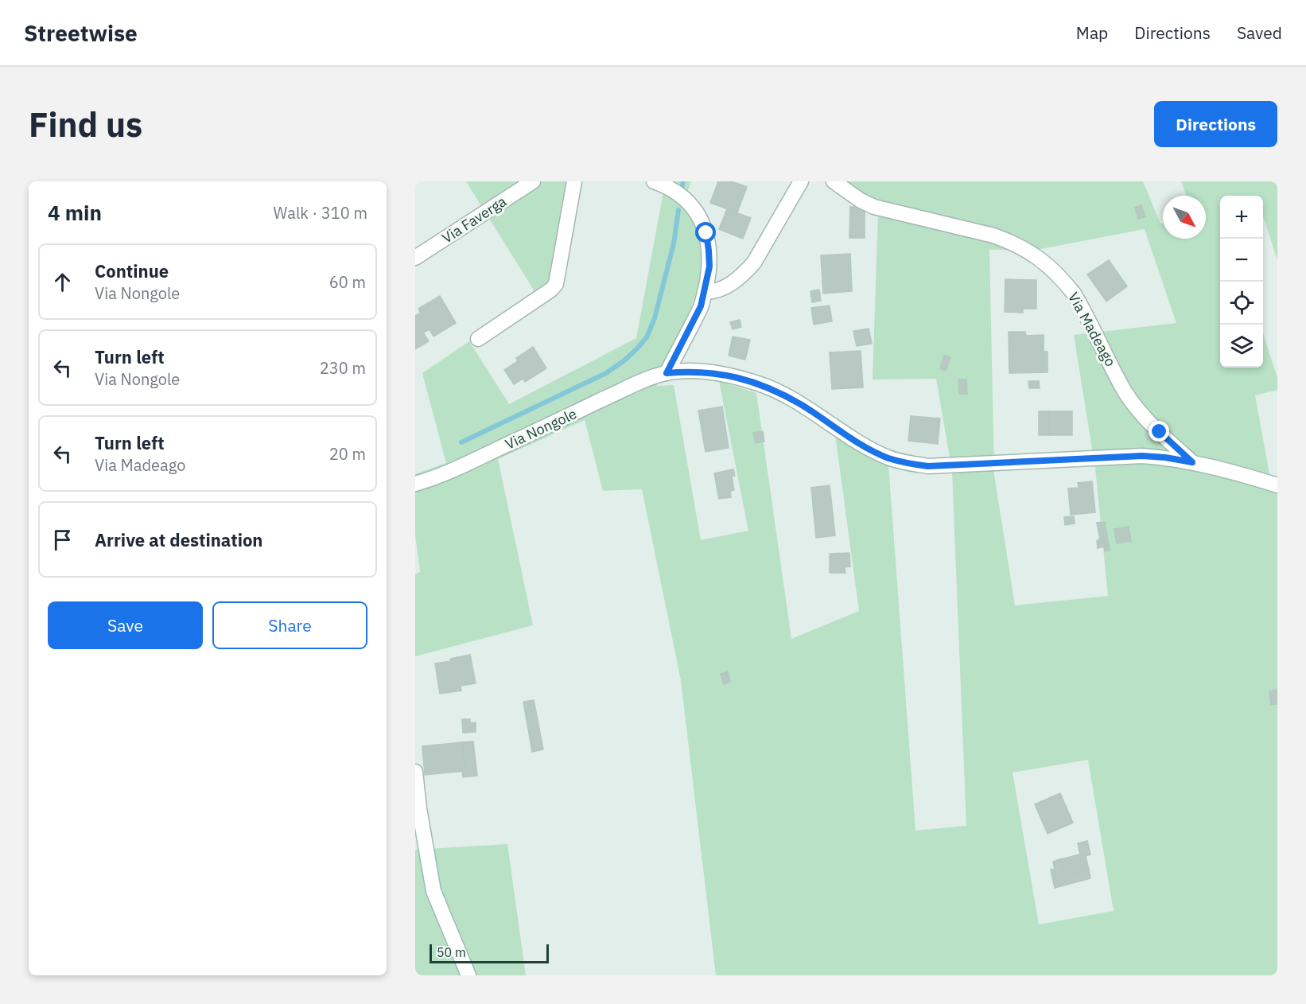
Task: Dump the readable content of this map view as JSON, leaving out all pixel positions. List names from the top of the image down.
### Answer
{
  "streets": {
    "street": ["Via Faverga", "Via Madeago", "Via Nongole"]
  },
  "crossings": [
    ["Via Madeago", "Via Nongole"]
  ],
  "scale_bar": "50 m",
  "north": "bottom right",
  "page": {
    "header": "Streetwise",
    "nav": ["Map", "Directions", "Saved"],
    "buttons": [
      "Directions",
      ["Save", "Share"]
    ],
    "title": "Find us",
    "heading": ["4 min", "Walk · 310 m"],
    "map_buttons": ["+", "−"],
    "list": [
      ["Continue", "Via Nongole", "60 m"],
      ["Turn left", "Via Nongole", "230 m"],
      ["Turn left", "Via Madeago", "20 m"],
      "Arrive at destination"
    ],
    "scale": "50 m"
  }
}
